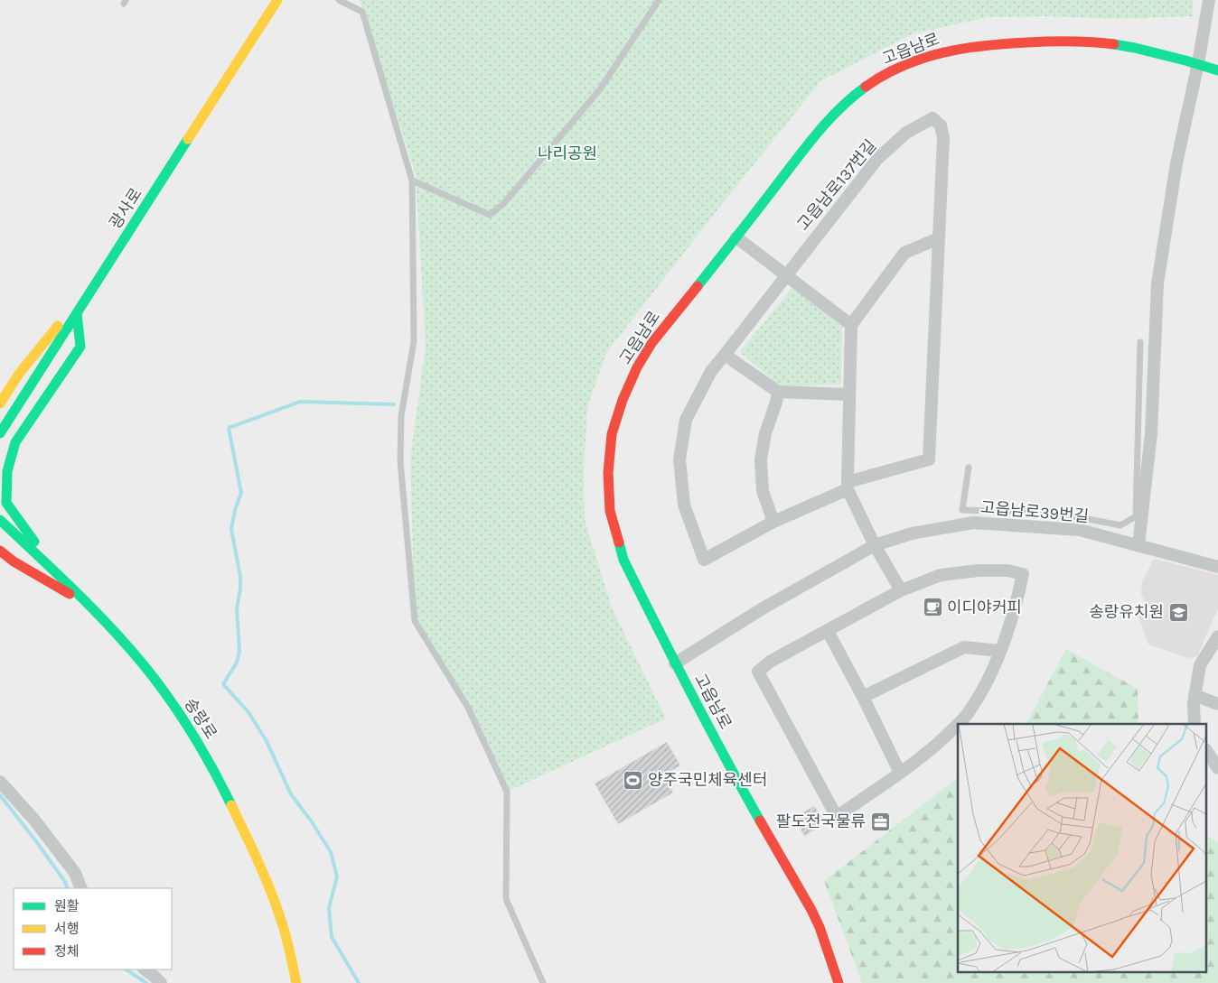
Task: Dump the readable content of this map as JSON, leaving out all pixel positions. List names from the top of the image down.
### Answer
{
  "streets": {
    "street": [
      "고읍남로",
      "고읍남로137번길",
      "광사로",
      "고읍남로39번길",
      "송랑로"
    ]
  },
  "crossings": [
    ["고읍남로", "고읍남로39번길"]
  ],
  "parks": ["나리공원"],
  "places": {
    "cafe": ["이디야커피"],
    "school or university": ["송랑유치원"],
    "sports": ["양주국민체육센터"],
    "office": ["팔도전국물류"]
  },
  "legend": ["원활", "서행", "정체"]
}
